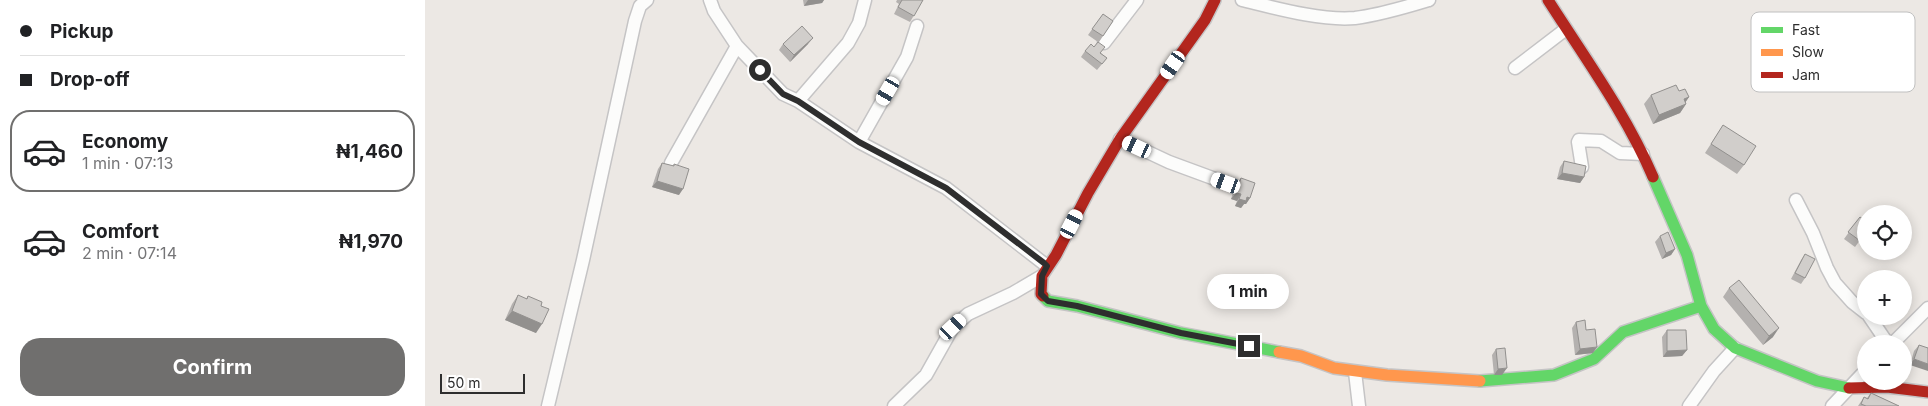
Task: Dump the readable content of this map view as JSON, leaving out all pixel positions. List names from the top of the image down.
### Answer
{
  "legend": ["Fast", "Slow", "Jam"],
  "scale_bar": "50 m",
  "page": {
    "banner": ["Pickup", "Drop-off"],
    "list": [
      {
        "name": "Economy",
        "note": "1 min · 07:13",
        "value": "₦1,460"
      },
      {
        "name": "Comfort",
        "note": "2 min · 07:14",
        "value": "₦1,970"
      }
    ],
    "map_buttons": ["+", "−"],
    "bubble": "1 min",
    "buttons": "Confirm",
    "scale": "50 m"
  }
}
